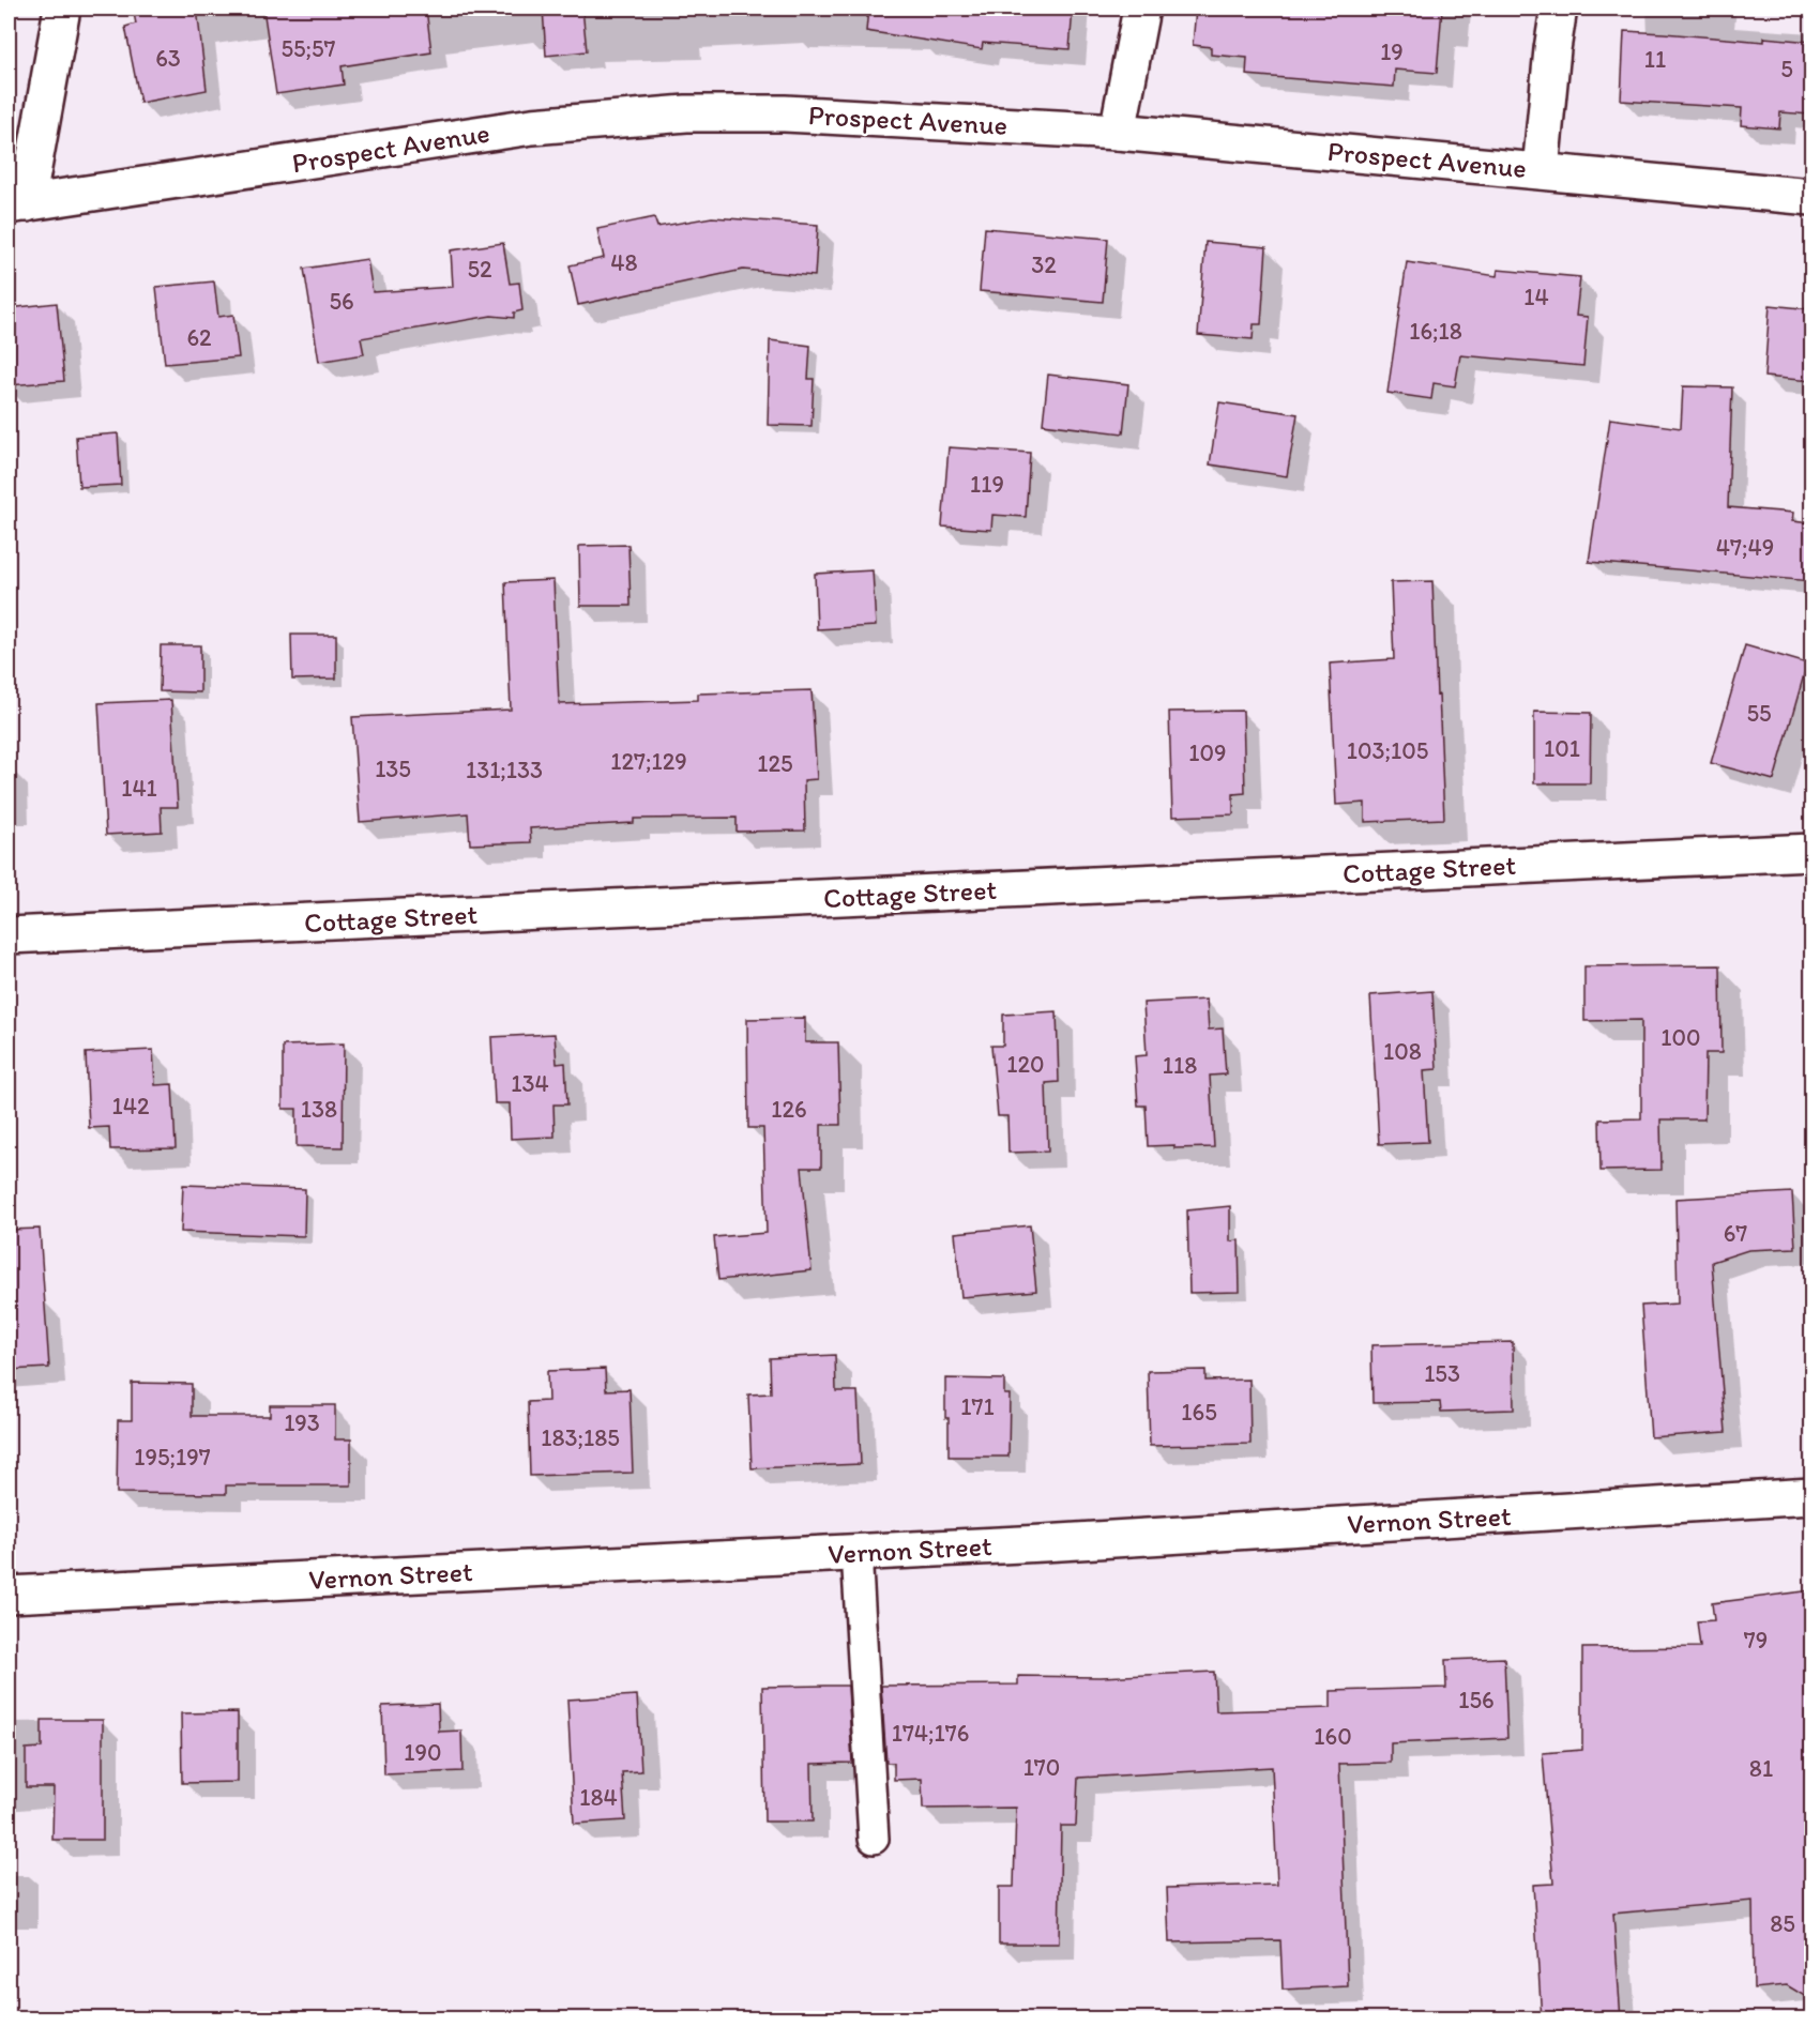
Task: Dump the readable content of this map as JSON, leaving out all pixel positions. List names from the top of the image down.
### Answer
{
  "streets": {
    "street": ["Prospect Avenue", "Cottage Street", "Vernon Street"]
  },
  "house_numbers": [
    "55;57",
    "19",
    "63",
    "11",
    "5",
    "48",
    "32",
    "52",
    "14",
    "56",
    "16;18",
    "62",
    "119",
    "47;49",
    "55",
    "101",
    "103;105",
    "109",
    "127;129",
    "125",
    "135",
    "131;133",
    "141",
    "100",
    "108",
    "120",
    "118",
    "134",
    "142",
    "138",
    "126",
    "67",
    "153",
    "171",
    "165",
    "193",
    "183;185",
    "195;197",
    "79",
    "156",
    "174;176",
    "160",
    "190",
    "170",
    "81",
    "184",
    "85"
  ]
}
